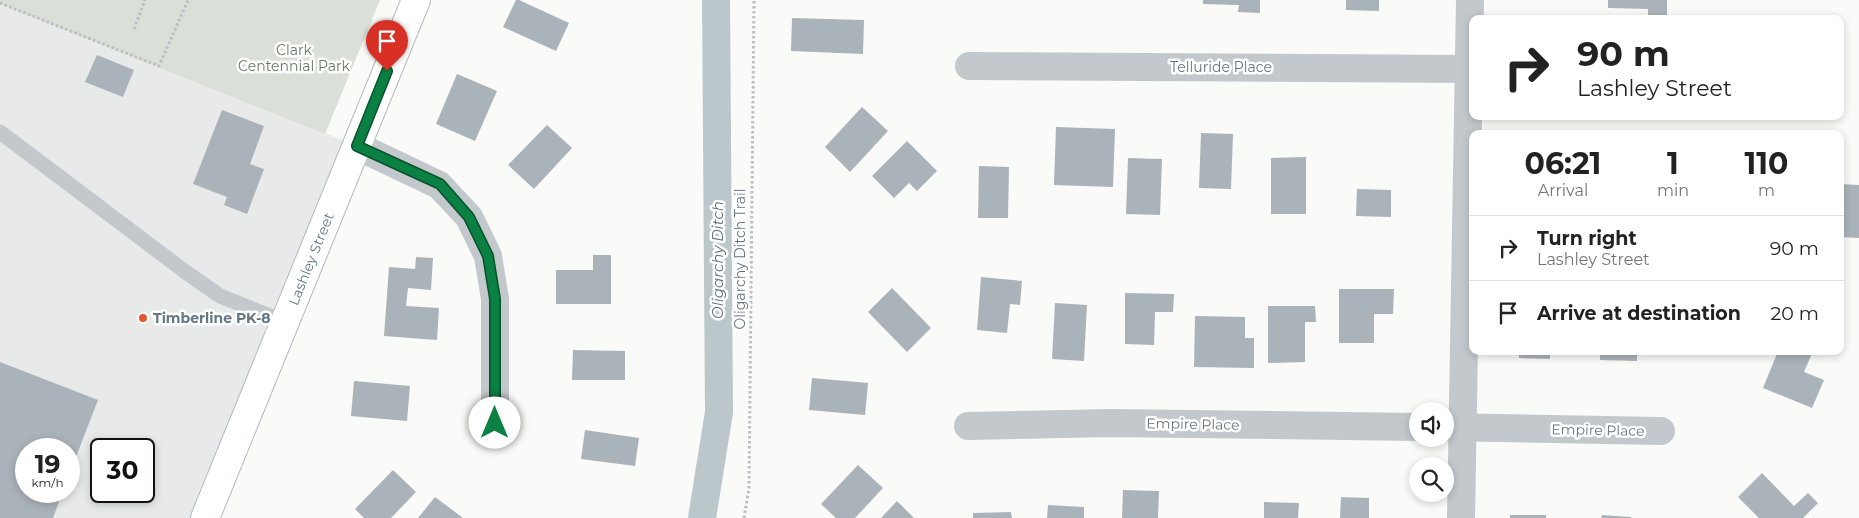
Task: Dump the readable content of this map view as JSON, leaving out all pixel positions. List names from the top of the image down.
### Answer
{
  "streets": {
    "street": ["Telluride Place", "Lashley Street", "Empire Place"],
    "path": ["Oligarchy Ditch Trail"]
  },
  "water": ["Oligarchy Ditch"],
  "parks": ["Clark Centennial Park"],
  "places": ["Timberline PK-8"],
  "page": {
    "turn": ["90 m", "Lashley Street"],
    "eta": [
      "06:21",
      "Arrival",
      "1",
      "min",
      "110",
      "m"
    ],
    "list": [
      {
        "name": "Turn right",
        "note": "Lashley Street",
        "value": "90 m"
      },
      {
        "name": "Arrive at destination",
        "value": "20 m"
      }
    ],
    "speed": "19 km/h",
    "limit": "30"
  }
}
